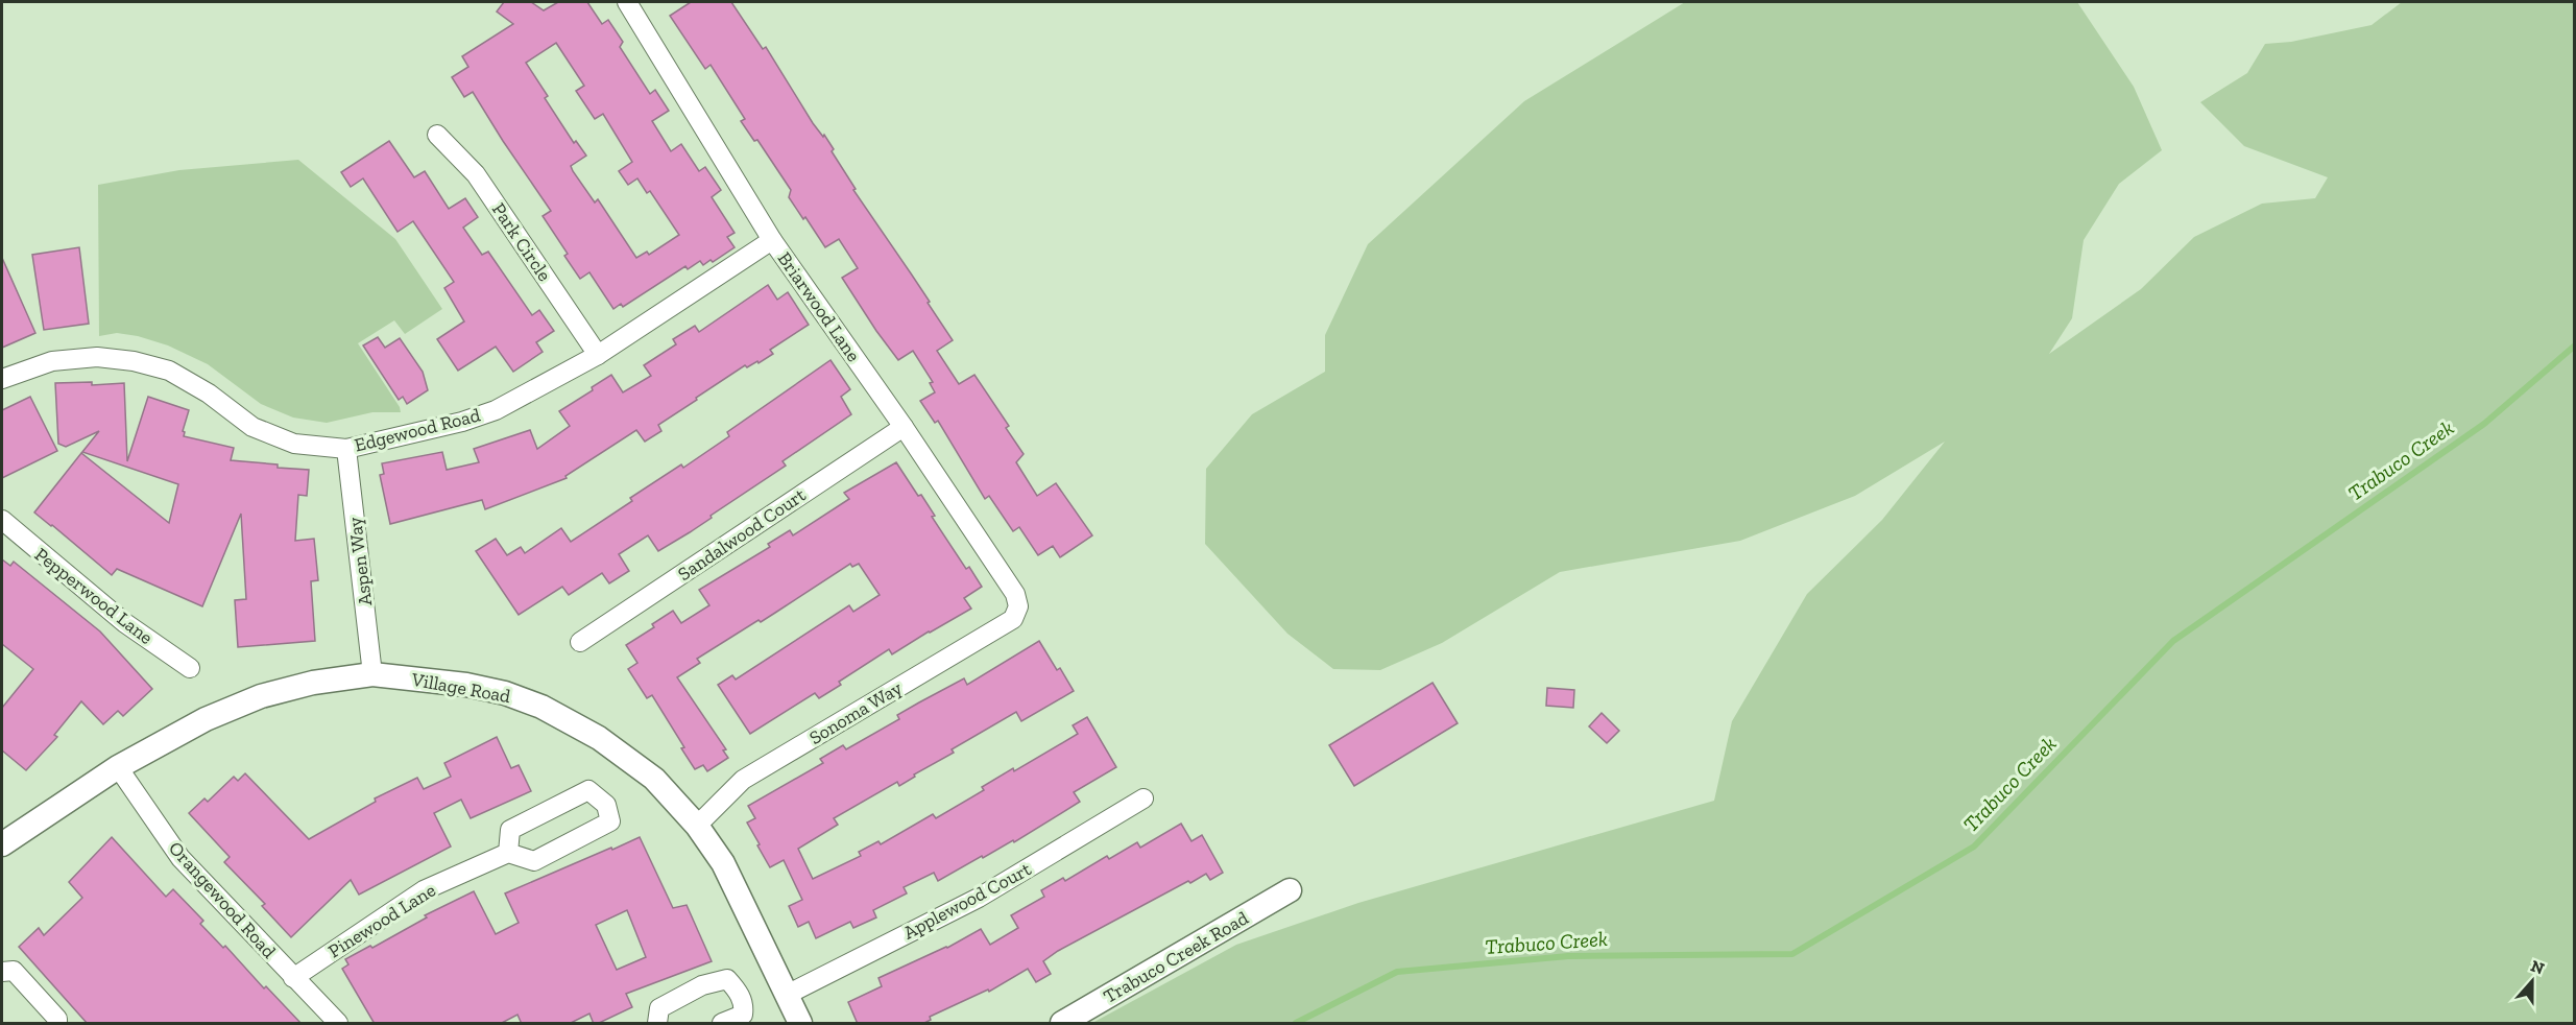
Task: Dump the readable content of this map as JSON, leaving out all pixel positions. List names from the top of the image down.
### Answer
{
  "streets": {
    "street": [
      "Park Circle",
      "Briarwood Lane",
      "Edgewood Road",
      "Sandalwood Court",
      "Aspen Way",
      "Pepperwood Lane",
      "Village Road",
      "Sonoma Way",
      "Orangewood Road",
      "Applewood Court",
      "Pinewood Lane",
      "Trabuco Creek Road"
    ]
  },
  "crossings": [
    ["Park Circle", "Edgewood Road"],
    ["Briarwood Lane", "Edgewood Road"],
    ["Briarwood Lane", "Sandalwood Court"],
    ["Briarwood Lane", "Sonoma Way"],
    ["Edgewood Road", "Aspen Way"],
    ["Aspen Way", "Village Road"],
    ["Village Road", "Sonoma Way"],
    ["Village Road", "Orangewood Road"],
    ["Village Road", "Applewood Court"],
    ["Orangewood Road", "Pinewood Lane"]
  ],
  "water": ["Trabuco Creek"],
  "north": "top"
}
